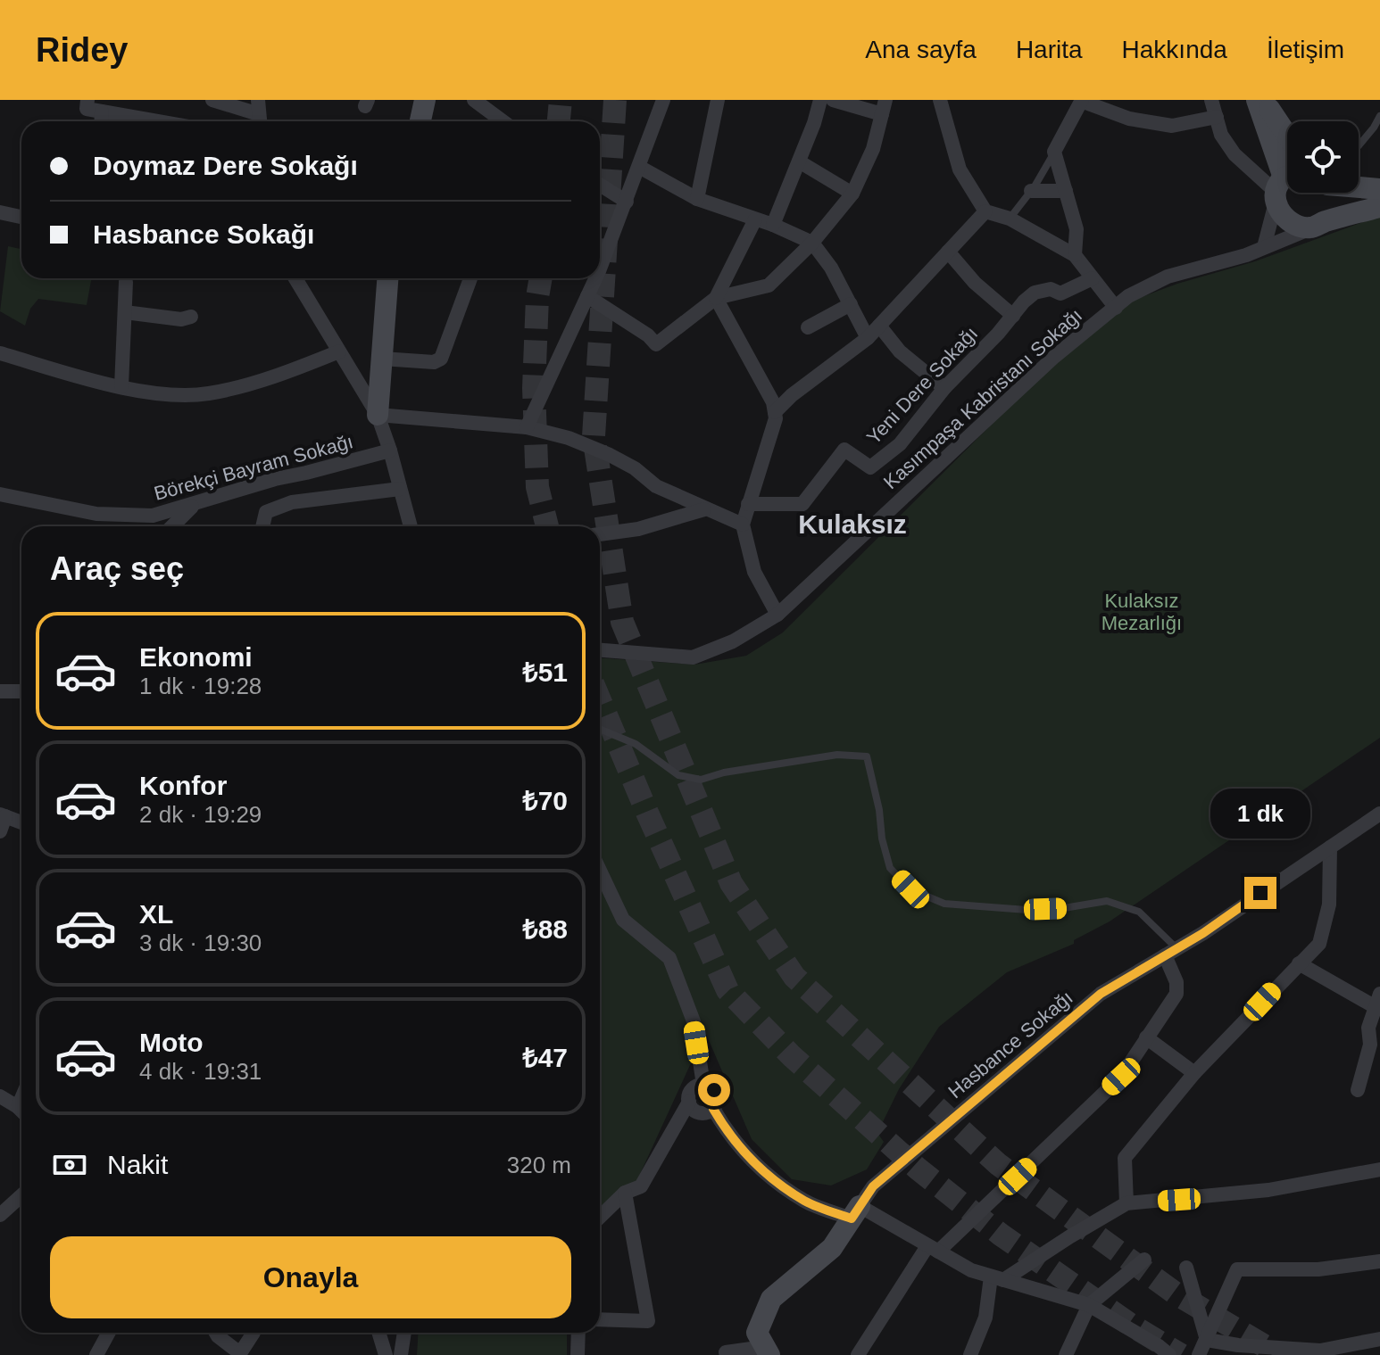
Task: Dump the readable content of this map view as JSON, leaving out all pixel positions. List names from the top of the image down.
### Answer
{
  "streets": {
    "street": [
      "Yeni Dere Sokağı",
      "Kasımpaşa Kabristanı Sokağı",
      "Börekçi Bayram Sokağı",
      "Hasbance Sokağı"
    ]
  },
  "districts": ["Kulaksız"],
  "parks": ["Kulaksız Mezarlığı"],
  "page": {
    "header": "Ridey",
    "nav": [
      "Ana sayfa",
      "Harita",
      "Hakkında",
      "İletişim"
    ],
    "banner": ["Doymaz Dere Sokağı", "Hasbance Sokağı"],
    "heading": "Araç seç",
    "list": [
      {
        "name": "Ekonomi",
        "note": "1 dk · 19:28",
        "value": "₺51"
      },
      {
        "name": "Konfor",
        "note": "2 dk · 19:29",
        "value": "₺70"
      },
      {
        "name": "XL",
        "note": "3 dk · 19:30",
        "value": "₺88"
      },
      {
        "name": "Moto",
        "note": "4 dk · 19:31",
        "value": "₺47"
      }
    ],
    "bubble": "1 dk",
    "pay": ["Nakit", "320 m"],
    "buttons": "Onayla"
  }
}
